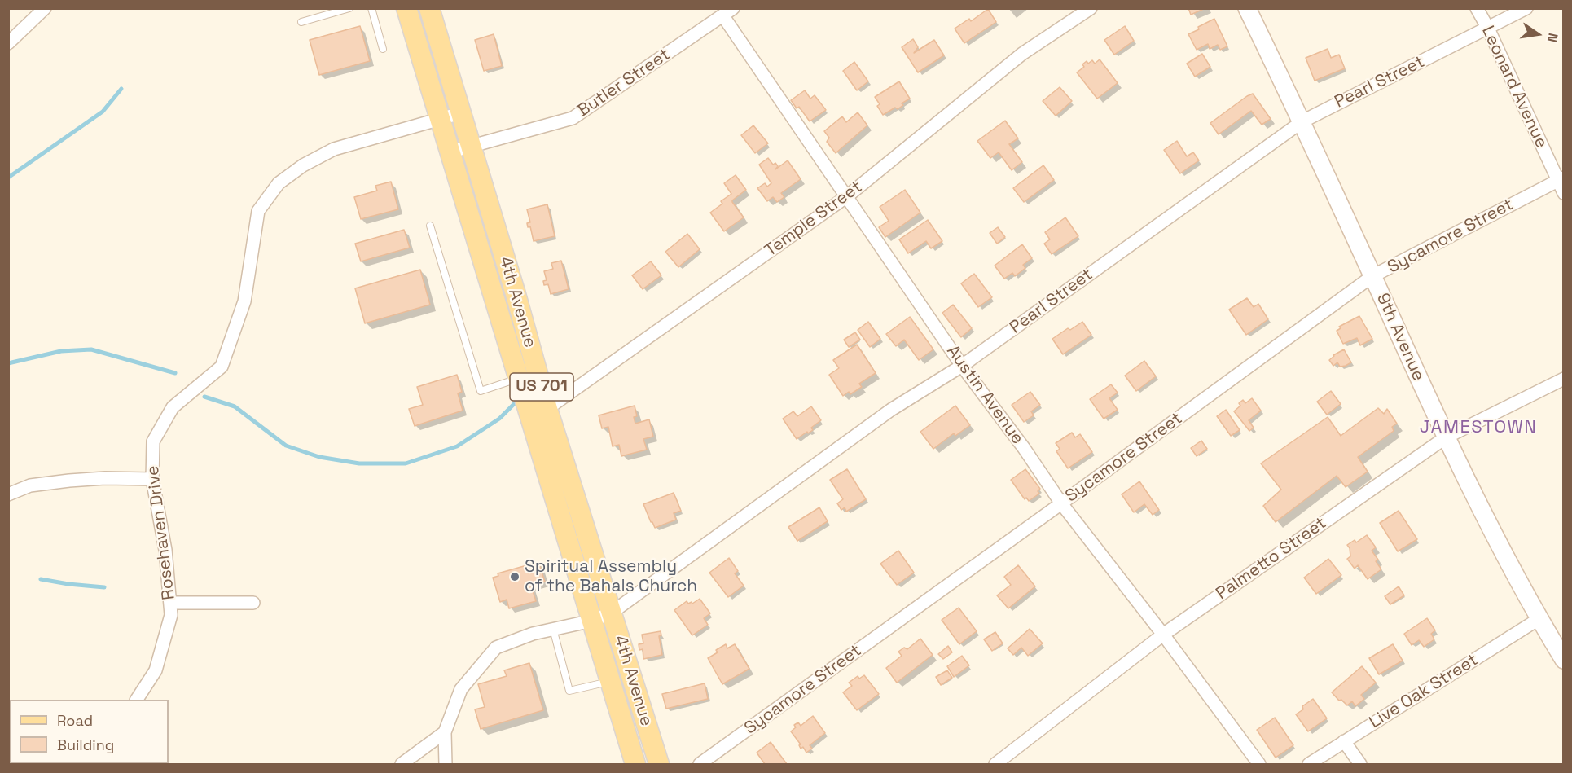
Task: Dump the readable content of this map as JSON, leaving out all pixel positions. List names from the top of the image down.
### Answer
{
  "streets": {
    "main road": ["4th Avenue", "US 701"],
    "street": [
      "Pearl Street",
      "Butler Street",
      "Leonard Avenue",
      "Temple Street",
      "Sycamore Street",
      "9th Avenue",
      "Austin Avenue",
      "Rosehaven Drive",
      "Palmetto Street",
      "Live Oak Street"
    ]
  },
  "crossings": [
    ["Pearl Street", "Leonard Avenue"],
    ["Pearl Street", "4th Avenue"],
    ["Pearl Street", "9th Avenue"],
    ["Pearl Street", "Austin Avenue"],
    ["Butler Street", "4th Avenue"],
    ["Butler Street", "Austin Avenue"],
    ["Leonard Avenue", "Sycamore Street"],
    ["Temple Street", "4th Avenue"],
    ["Temple Street", "Austin Avenue"],
    ["Sycamore Street", "9th Avenue"],
    ["Sycamore Street", "Austin Avenue"],
    ["4th Avenue", "Rosehaven Drive"],
    ["9th Avenue", "Palmetto Street"],
    ["9th Avenue", "Live Oak Street"],
    ["Austin Avenue", "Palmetto Street"]
  ],
  "districts": ["JAMESTOWN"],
  "places": ["Spiritual Assembly of the Bahals Church"],
  "legend": ["Road", "Building"],
  "north": "right"
}
